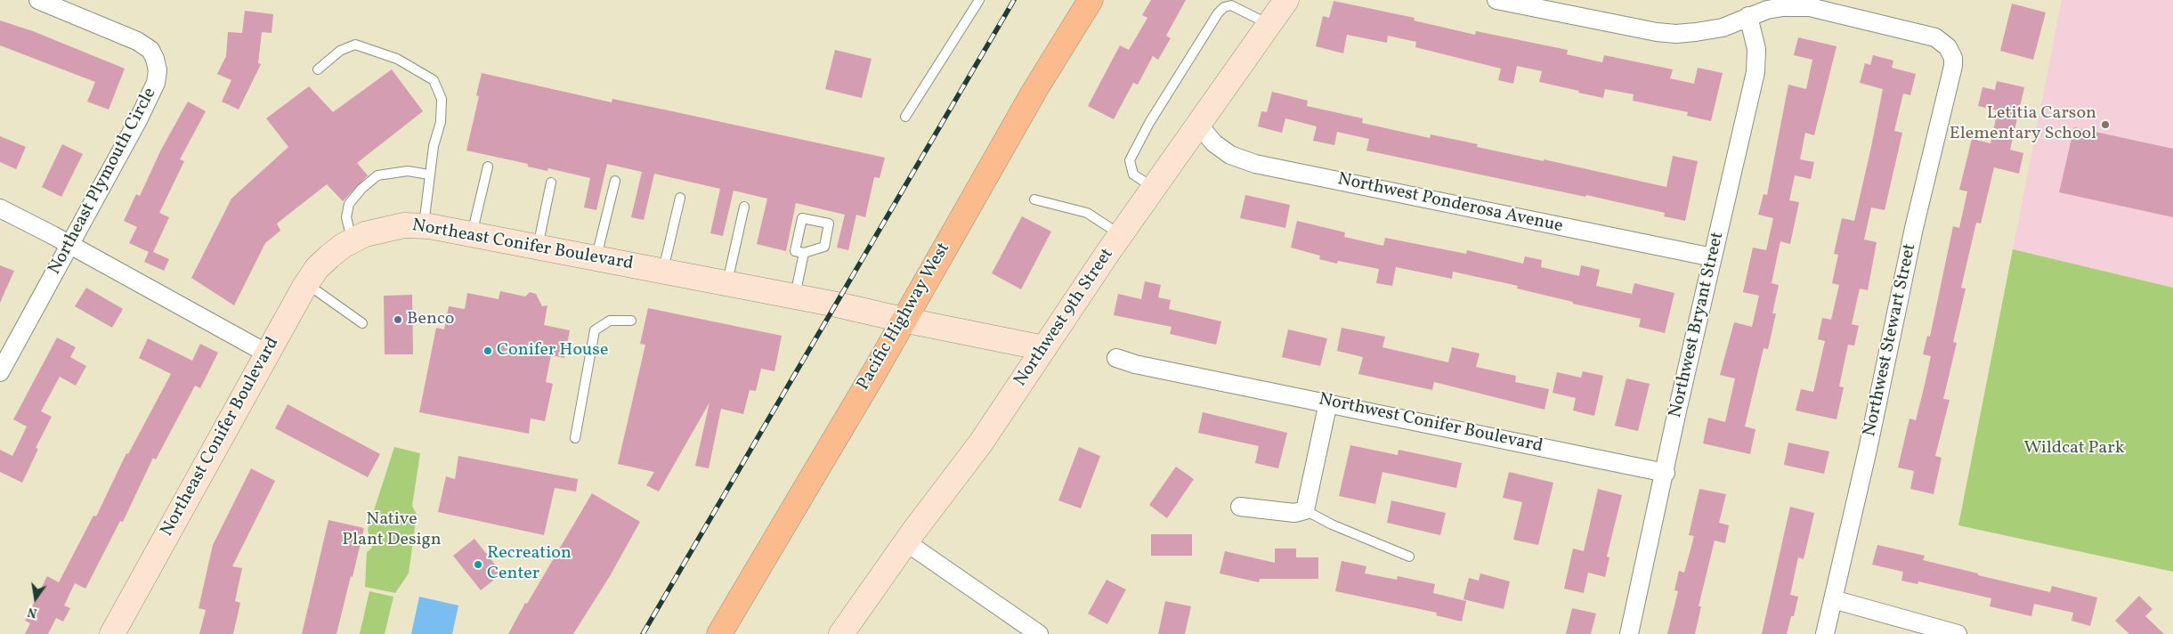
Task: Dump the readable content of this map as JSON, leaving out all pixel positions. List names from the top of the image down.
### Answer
{
  "streets": {
    "highway": ["Pacific Highway West"],
    "street": [
      "Northeast Plymouth Circle",
      "Northwest Ponderosa Avenue",
      "Northeast Conifer Boulevard",
      "Northwest 9th Street",
      "Northwest Bryant Street",
      "Northwest Stewart Street",
      "Northwest Conifer Boulevard"
    ]
  },
  "crossings": [
    ["Northwest Ponderosa Avenue", "Northwest 9th Street"],
    ["Northwest Ponderosa Avenue", "Northwest Bryant Street"],
    ["Northeast Conifer Boulevard", "Pacific Highway West"],
    ["Northeast Conifer Boulevard", "Northwest 9th Street"],
    ["Northwest Bryant Street", "Northwest Stewart Street"],
    ["Northwest Bryant Street", "Northwest Conifer Boulevard"]
  ],
  "parks": ["Wildcat Park", "Native Plant Design"],
  "places": [
    "Letitia Carson Elementary School",
    "Benco",
    "Conifer House",
    "Recreation Center"
  ],
  "north": "bottom"
}
